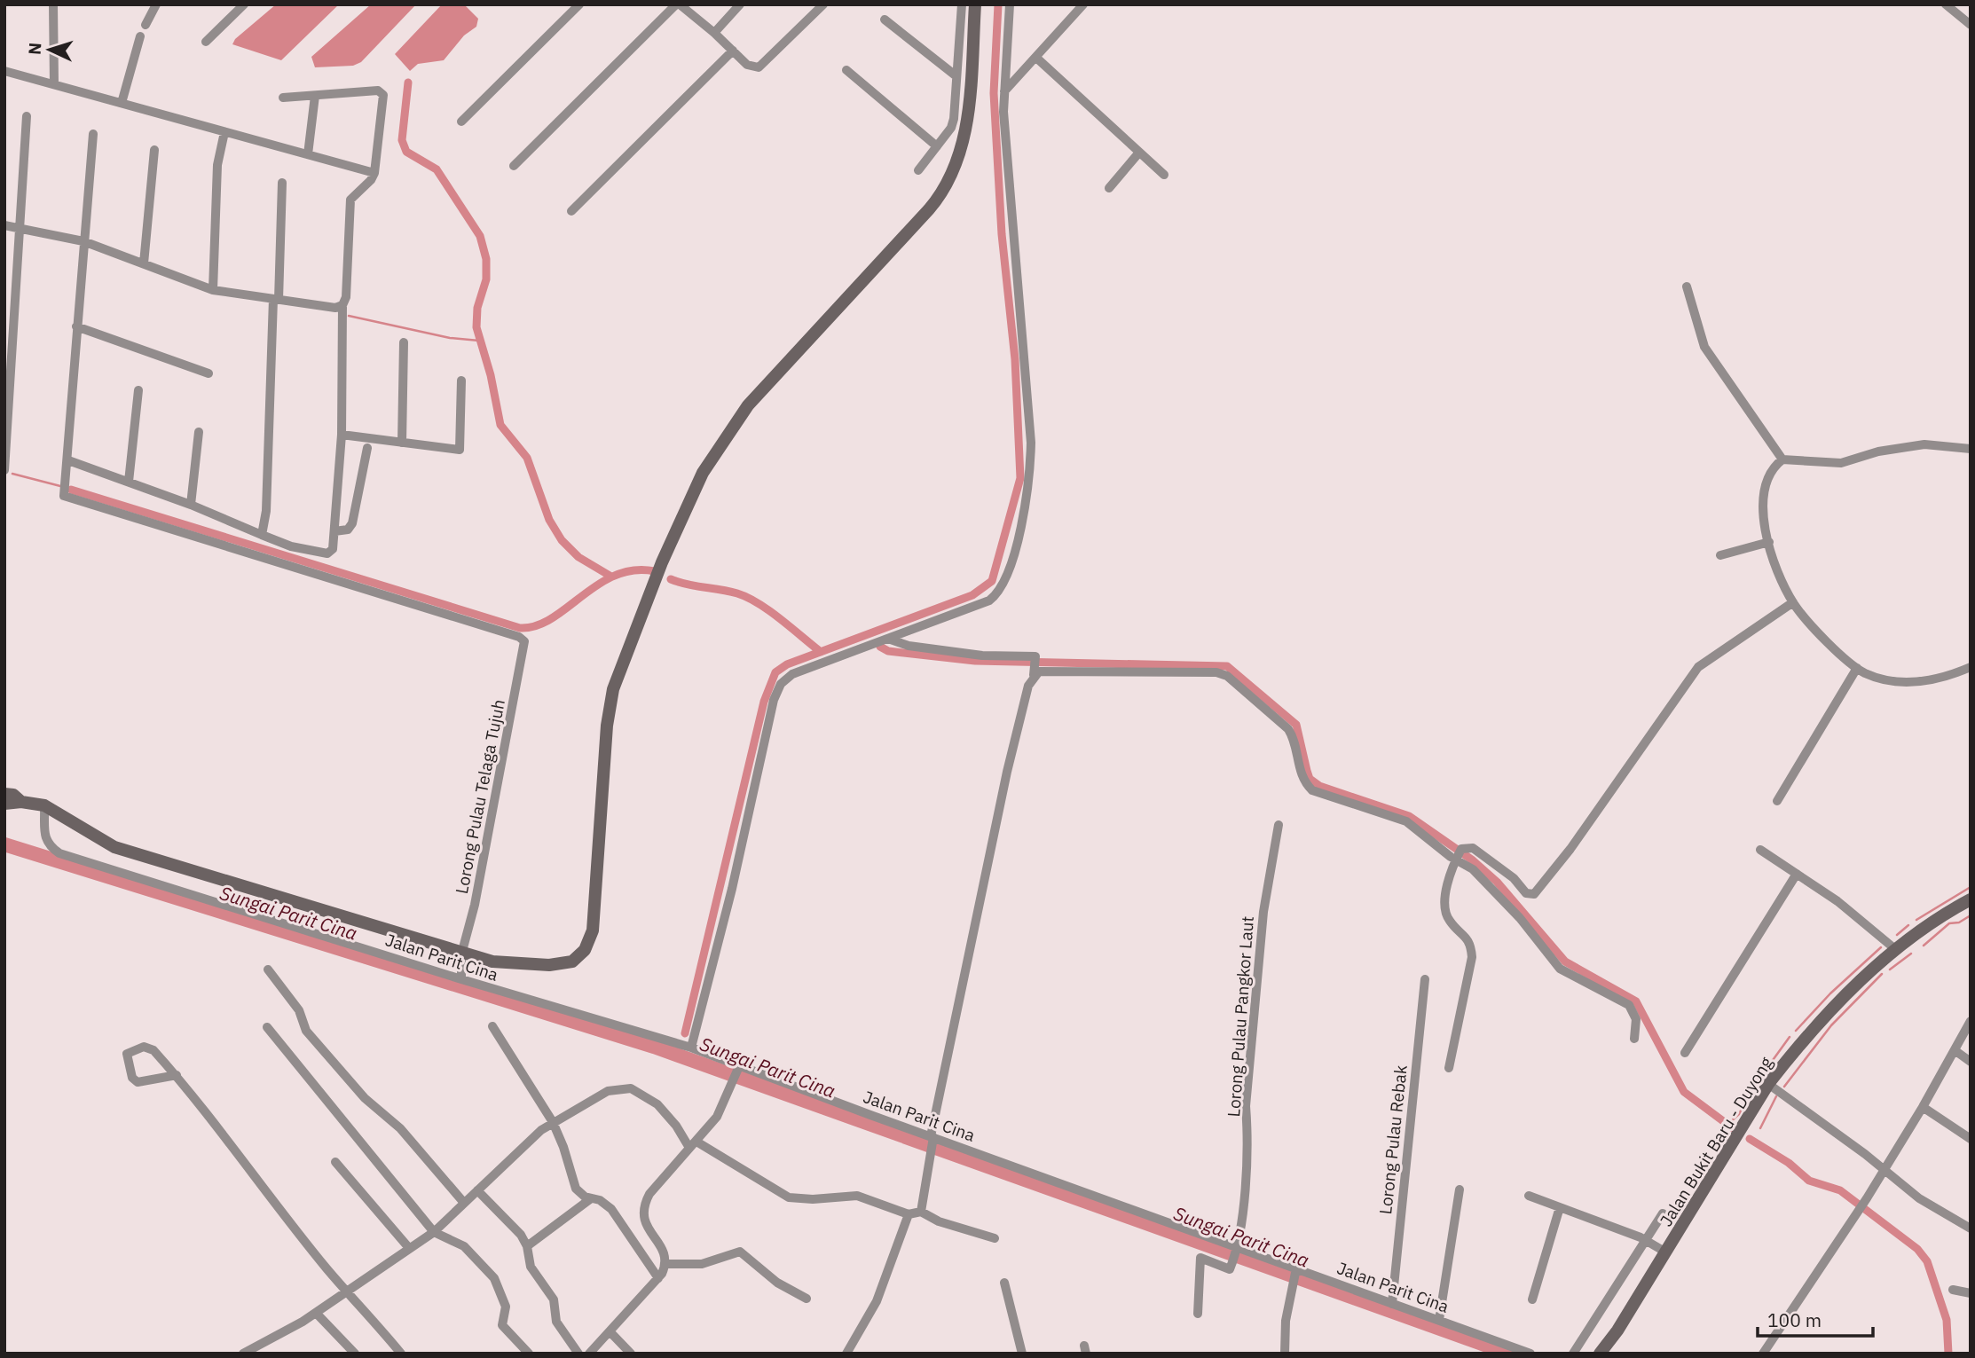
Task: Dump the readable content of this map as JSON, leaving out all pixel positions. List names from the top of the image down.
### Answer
{
  "streets": {
    "main road": ["Jalan Bukit Baru - Duyong"],
    "street": [
      "Lorong Pulau Telaga Tujuh",
      "Jalan Parit Cina",
      "Lorong Pulau Pangkor Laut",
      "Lorong Pulau Rebak"
    ]
  },
  "crossings": [
    ["Lorong Pulau Telaga Tujuh", "Jalan Parit Cina"],
    ["Jalan Parit Cina", "Lorong Pulau Pangkor Laut"],
    ["Jalan Parit Cina", "Lorong Pulau Rebak"]
  ],
  "water": ["Sungai Parit Cina"],
  "scale_bar": "100 m",
  "north": "left"
}
